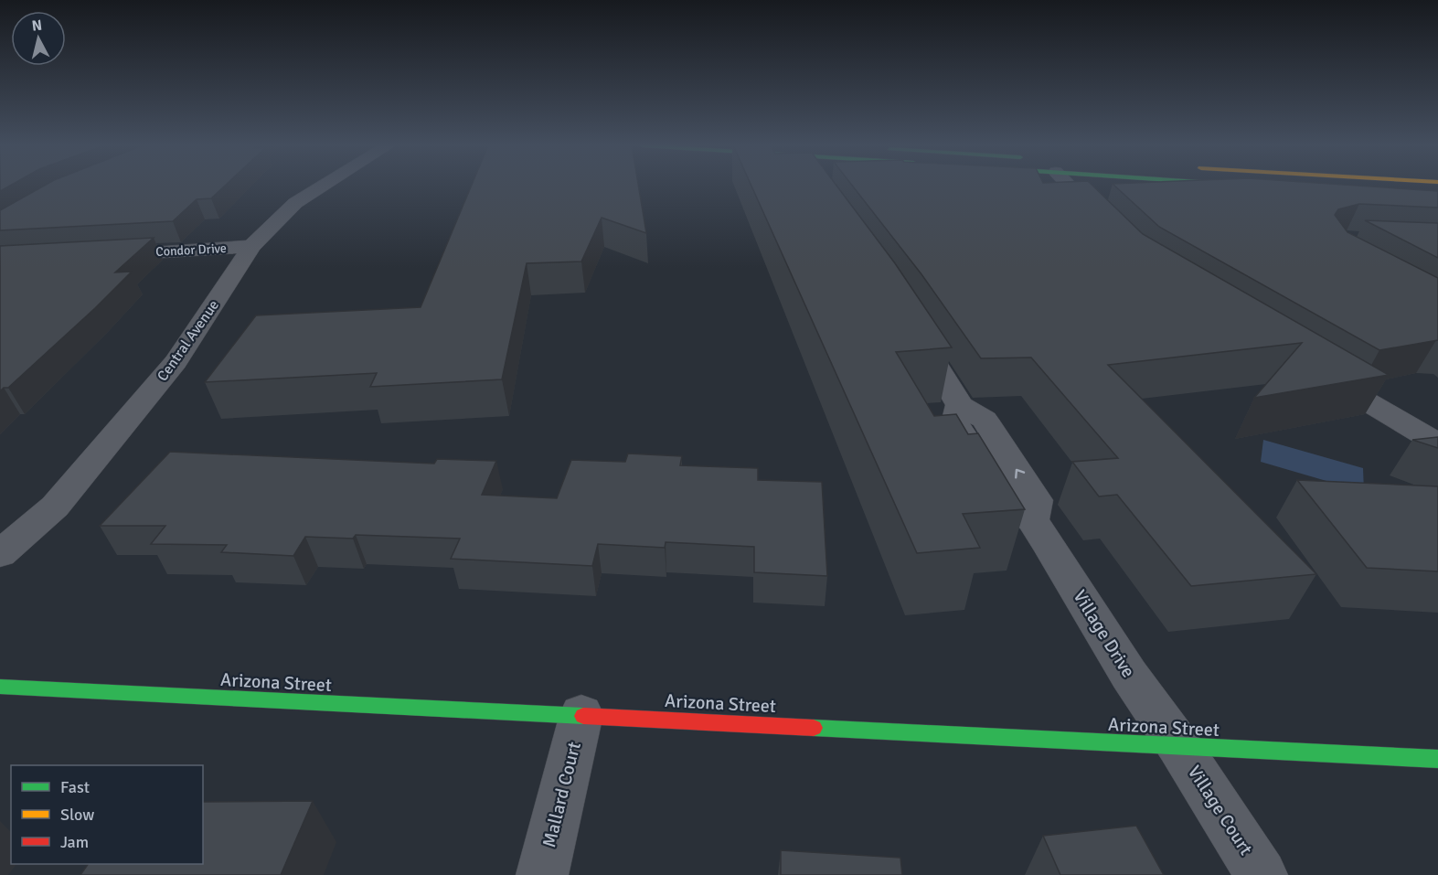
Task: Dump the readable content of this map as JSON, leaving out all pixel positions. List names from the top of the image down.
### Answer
{
  "streets": {
    "main road": ["Arizona Street"],
    "street": [
      "Condor Drive",
      "Central Avenue",
      "Village Drive",
      "Mallard Court",
      "Village Court"
    ]
  },
  "crossings": [
    ["Condor Drive", "Central Avenue"],
    ["Village Drive", "Arizona Street"],
    ["Village Drive", "Village Court"],
    ["Arizona Street", "Mallard Court"],
    ["Arizona Street", "Village Court"]
  ],
  "legend": ["Fast", "Slow", "Jam"],
  "north": "top"
}
